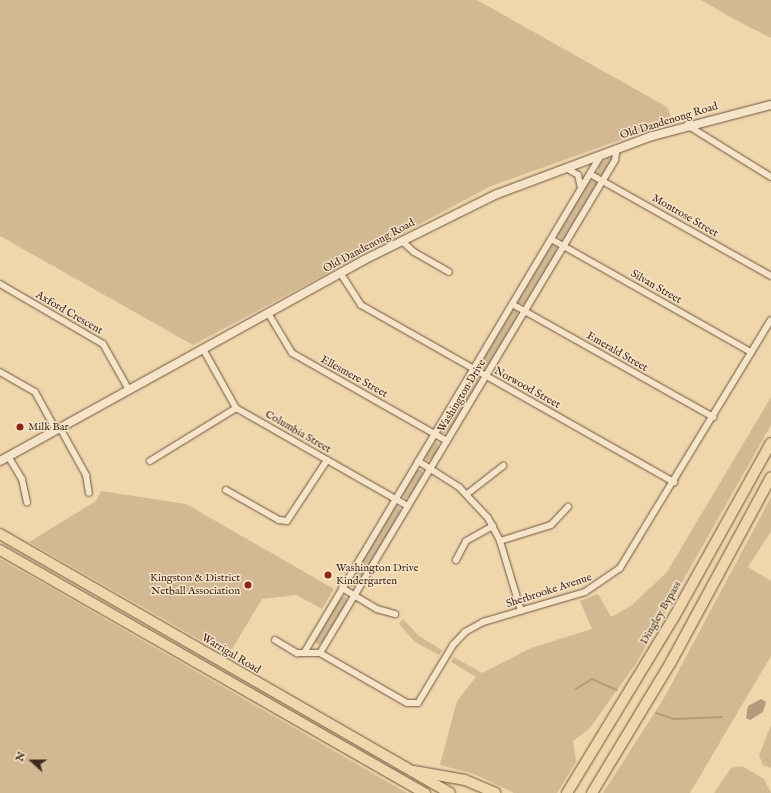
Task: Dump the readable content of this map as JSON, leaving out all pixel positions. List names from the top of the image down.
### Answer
{
  "streets": {
    "highway": ["Dingley Bypass", "Warrigal Road"],
    "main road": ["Old Dandenong Road"],
    "street": [
      "Montrose Street",
      "Silvan Street",
      "Axford Crescent",
      "Emerald Street",
      "Ellesmere Street",
      "Norwood Street",
      "Washington Drive",
      "Columbia Street",
      "Sherbrooke Avenue"
    ]
  },
  "crossings": [
    ["Old Dandenong Road", "Axford Crescent"],
    ["Old Dandenong Road", "Ellesmere Street"],
    ["Old Dandenong Road", "Norwood Street"],
    ["Old Dandenong Road", "Washington Drive"],
    ["Montrose Street", "Washington Drive"],
    ["Silvan Street", "Washington Drive"],
    ["Silvan Street", "Sherbrooke Avenue"],
    ["Emerald Street", "Washington Drive"],
    ["Emerald Street", "Sherbrooke Avenue"],
    ["Ellesmere Street", "Washington Drive"],
    ["Norwood Street", "Washington Drive"],
    ["Norwood Street", "Sherbrooke Avenue"],
    ["Washington Drive", "Columbia Street"],
    ["Washington Drive", "Sherbrooke Avenue"]
  ],
  "places": ["Milk Bar", "Washington Drive Kindergarten", "Kingston & District Netball Association"],
  "north": "left"
}
